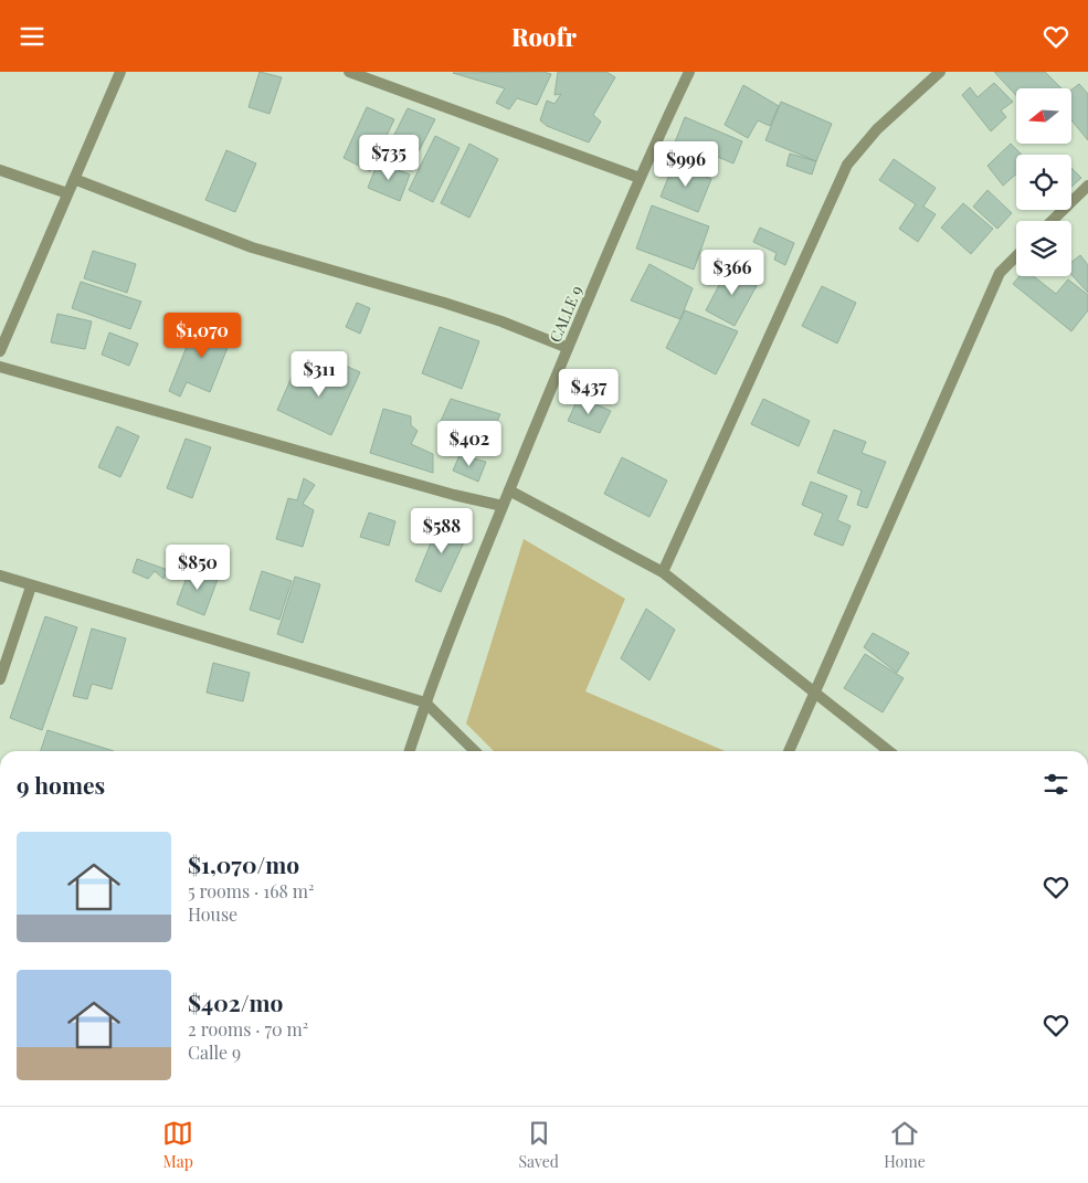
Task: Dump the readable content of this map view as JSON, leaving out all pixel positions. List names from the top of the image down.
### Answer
{
  "streets": {
    "street": ["CALLE 9"]
  },
  "north": "left",
  "page": {
    "header": "Roofr",
    "price": [
      "$735",
      "$996",
      "$366",
      "$1,070",
      "$311",
      "$437",
      "$402",
      "$588",
      "$850"
    ],
    "heading": "9 homes",
    "list": [
      {
        "name": "$1,070/mo",
        "note": "5 rooms · 168 m² · House"
      },
      {
        "name": "$402/mo",
        "note": "2 rooms · 70 m² · Calle 9"
      }
    ],
    "tabs": ["Map", "Saved", "Home"]
  }
}
